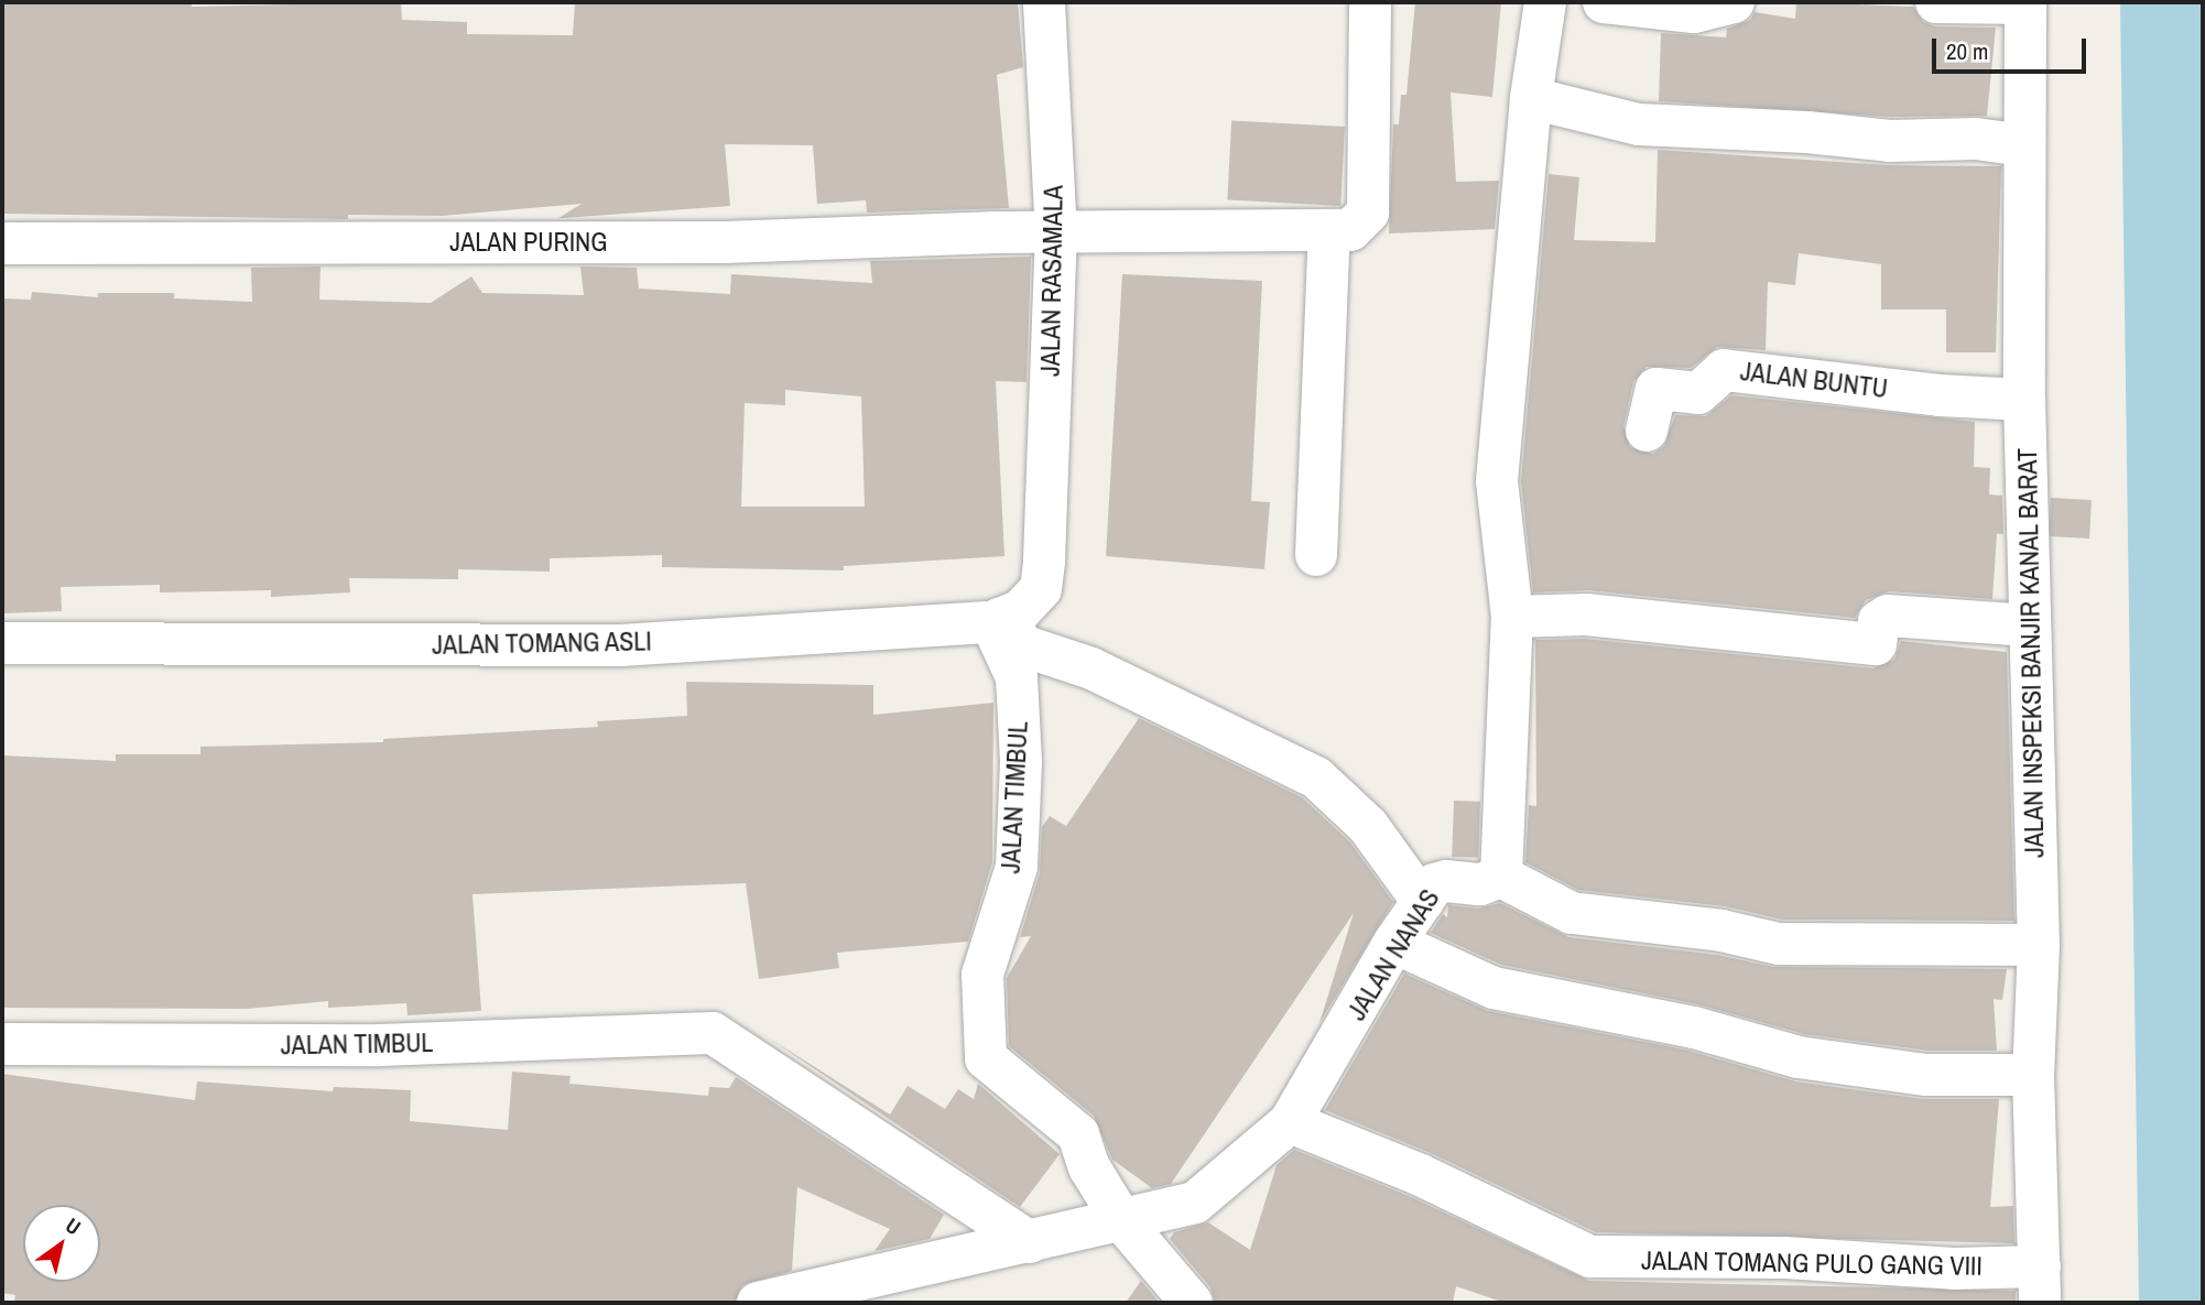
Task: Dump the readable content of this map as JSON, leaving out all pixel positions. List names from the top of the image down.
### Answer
{
  "streets": {
    "street": [
      "JALAN PURING",
      "JALAN RASAMALA",
      "JALAN BUNTU",
      "JALAN TOMANG ASLI",
      "JALAN INSPEKSI BANJIR KANAL BARAT",
      "JALAN TIMBUL",
      "JALAN NANAS",
      "JALAN TOMANG PULO GANG VIII"
    ]
  },
  "crossings": [
    ["JALAN PURING", "JALAN RASAMALA"],
    ["JALAN RASAMALA", "JALAN TOMANG ASLI"],
    ["JALAN BUNTU", "JALAN INSPEKSI BANJIR KANAL BARAT"],
    ["JALAN TOMANG ASLI", "JALAN TIMBUL"],
    ["JALAN INSPEKSI BANJIR KANAL BARAT", "JALAN TOMANG PULO GANG VIII"],
    ["JALAN TIMBUL", "JALAN NANAS"],
    ["JALAN NANAS", "JALAN TOMANG PULO GANG VIII"]
  ],
  "scale_bar": "20 m",
  "north": "top right"
}
